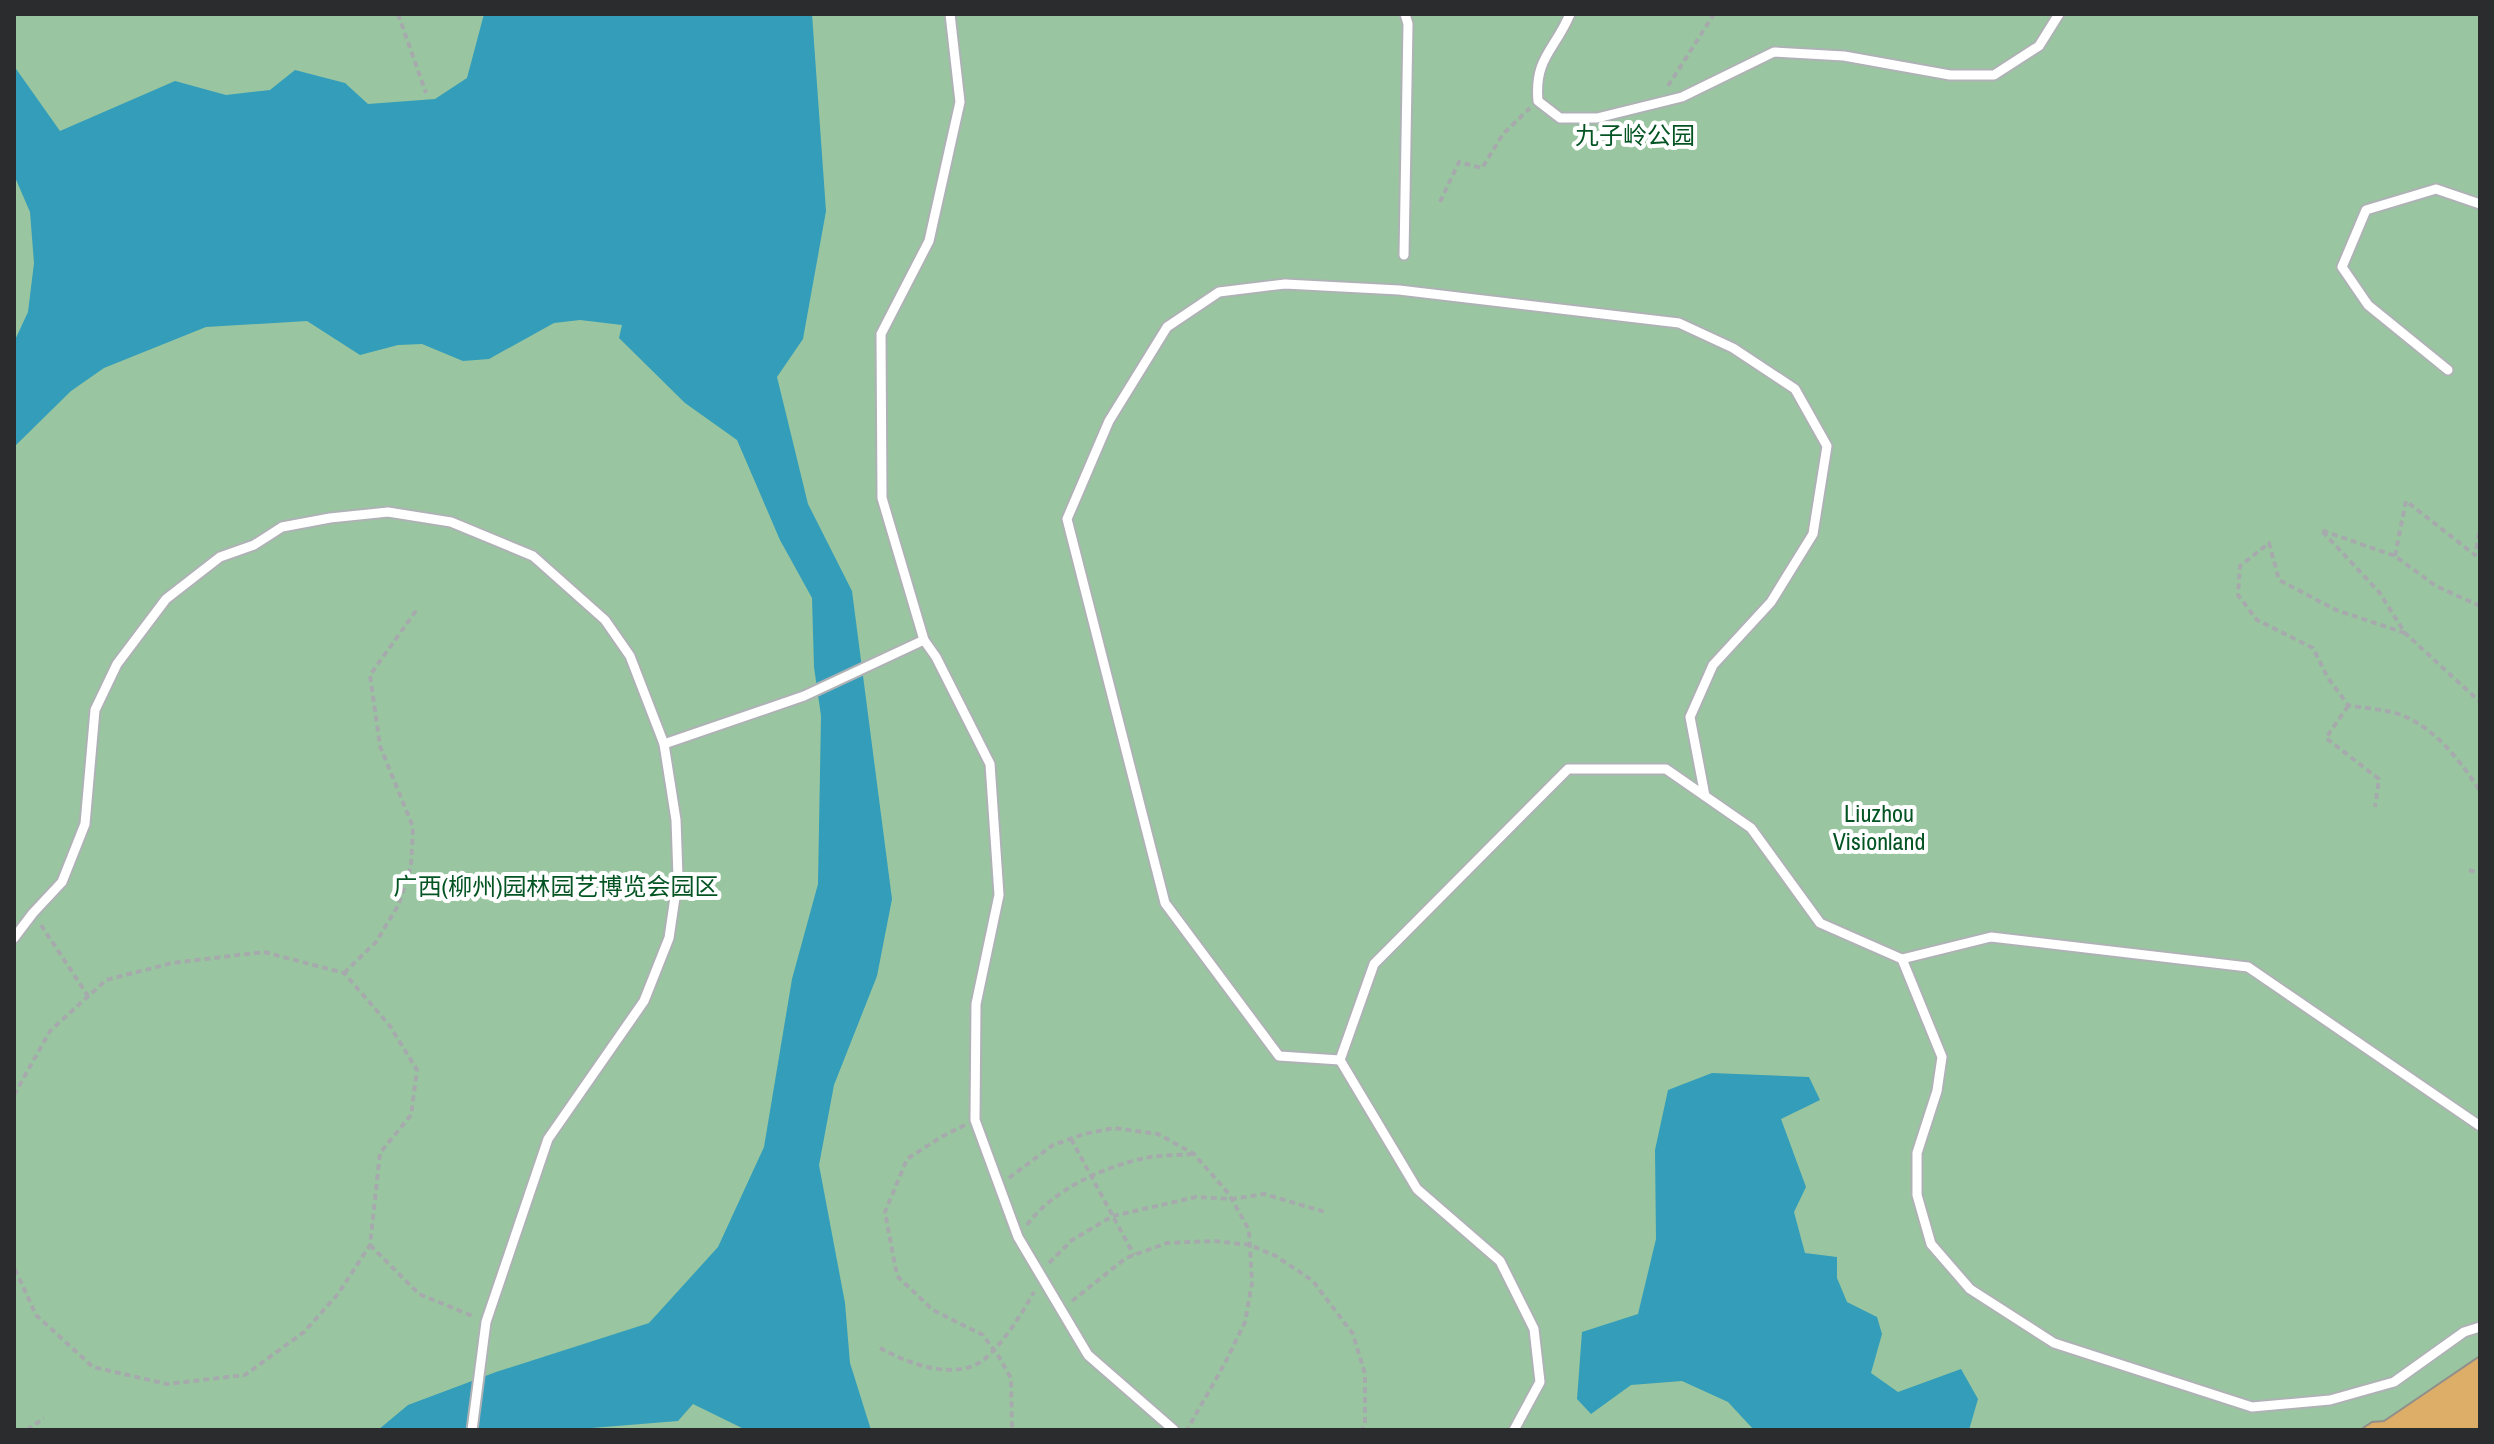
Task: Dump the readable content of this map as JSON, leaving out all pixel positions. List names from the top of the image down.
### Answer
{
  "parks": ["九子岭公园", "Liuzhou Visionland", "广西(柳州)园林园艺博览会园区"]
}
